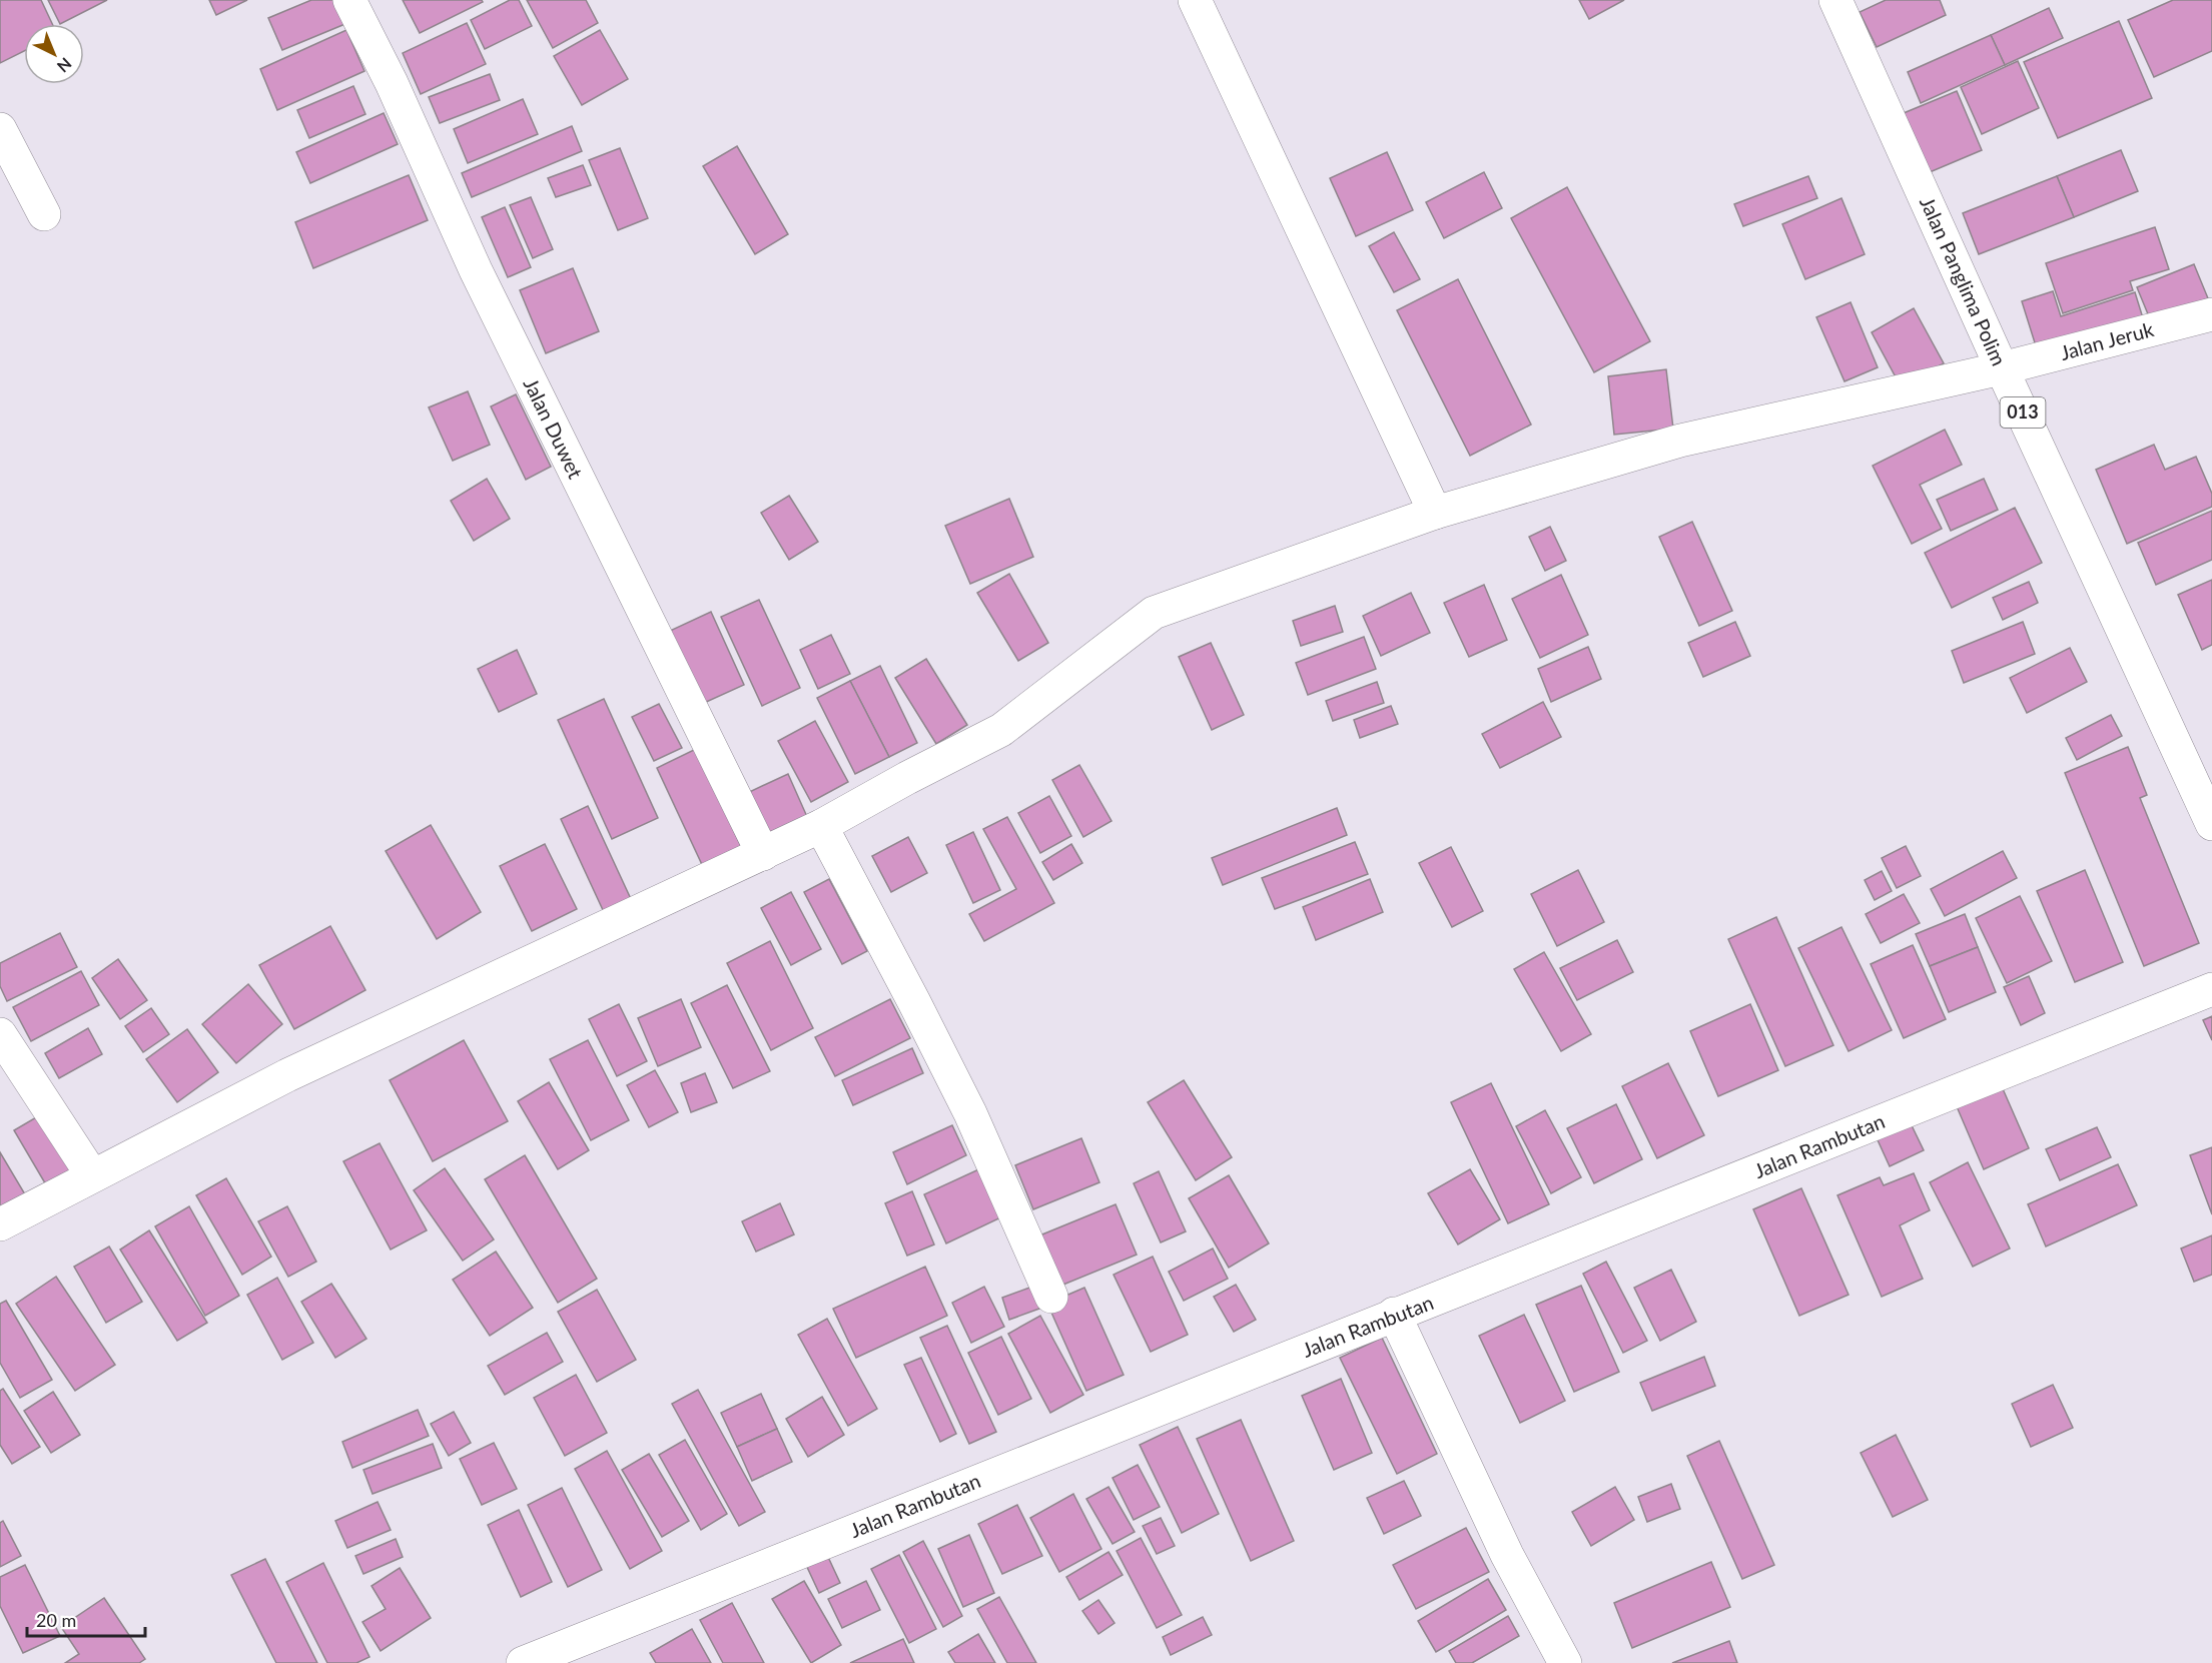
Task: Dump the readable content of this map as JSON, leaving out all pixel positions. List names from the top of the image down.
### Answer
{
  "streets": {
    "street": [
      "Jalan Panglima Polim",
      "Jalan Jeruk",
      "013",
      "Jalan Duwet",
      "Jalan Rambutan"
    ]
  },
  "crossings": [
    ["Jalan Panglima Polim", "Jalan Jeruk"],
    ["Jalan Jeruk", "Jalan Duwet"]
  ],
  "scale_bar": "20 m",
  "north": "bottom right"
}
